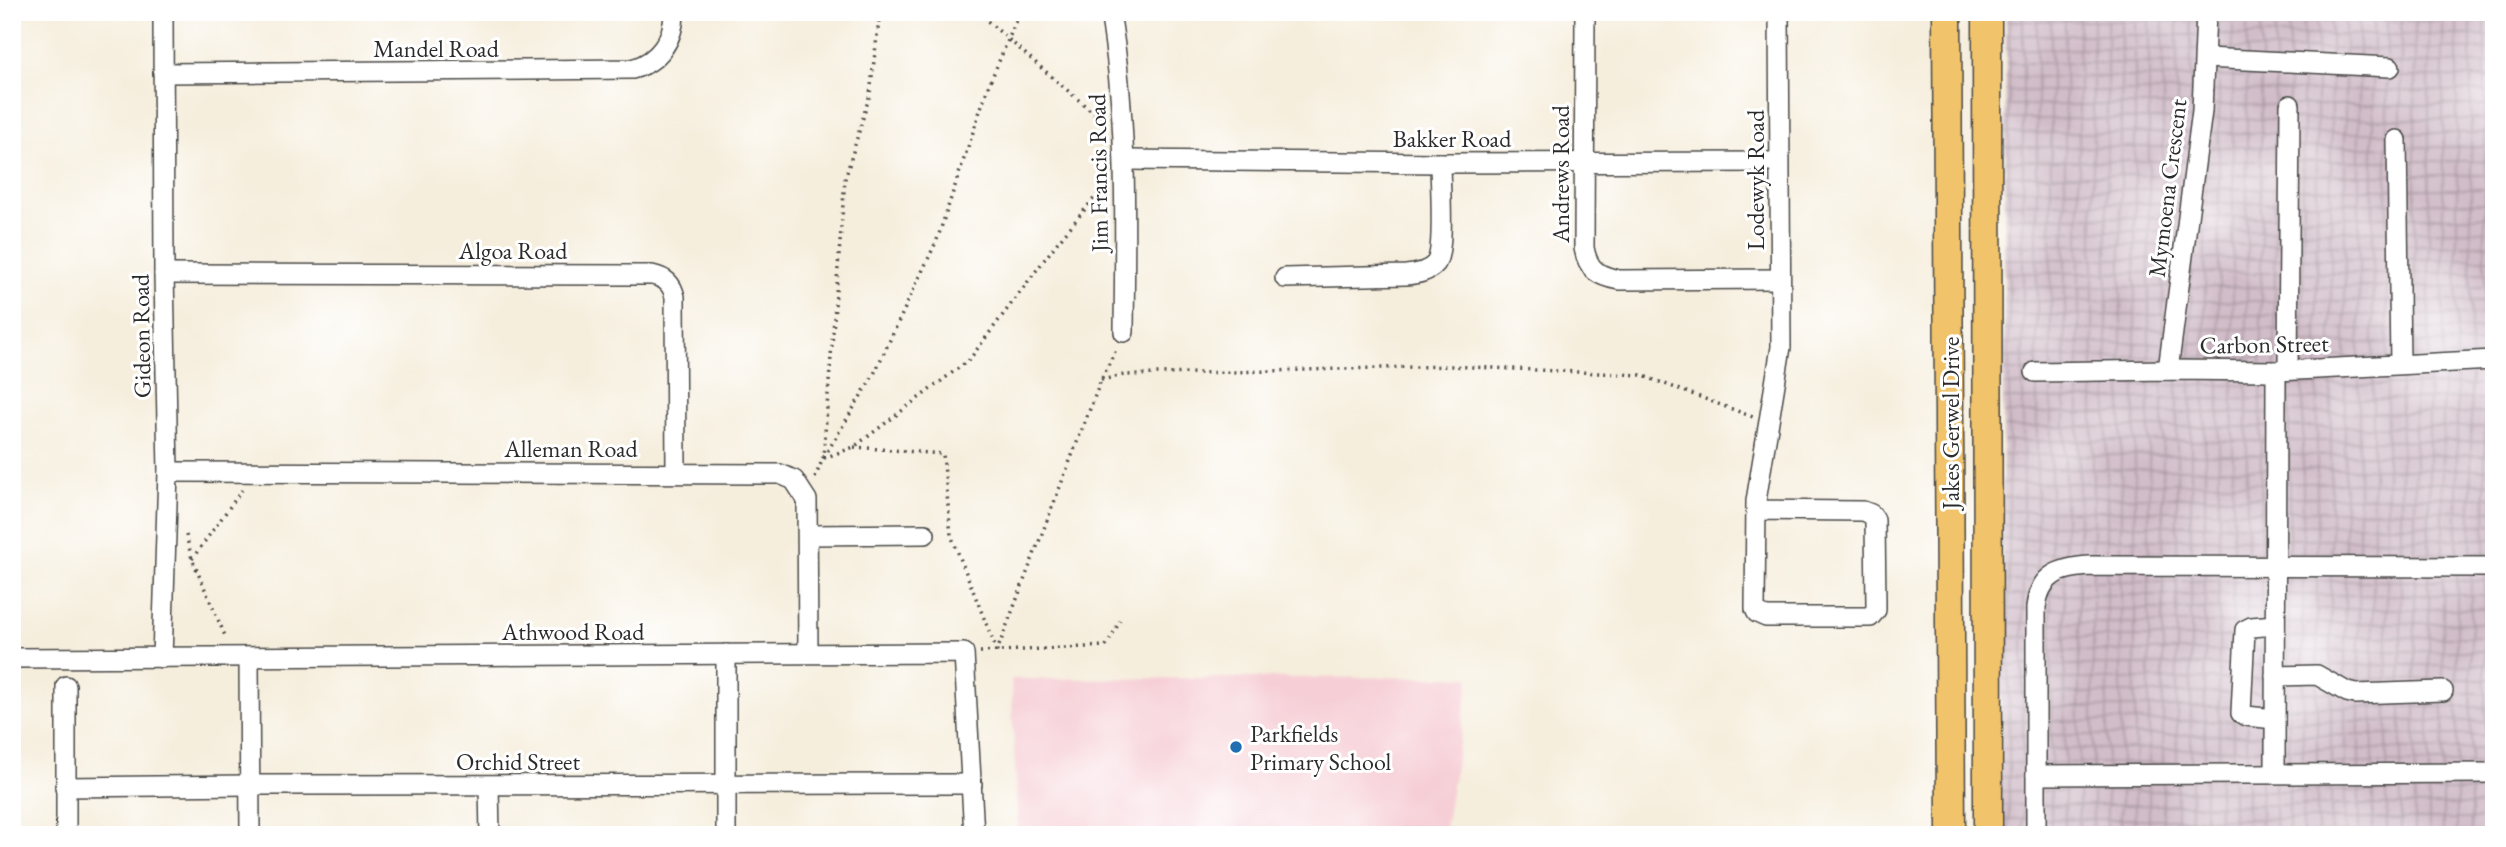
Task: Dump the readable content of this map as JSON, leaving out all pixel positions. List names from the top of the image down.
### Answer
{
  "streets": {
    "highway": ["Jakes Gerwel Drive"],
    "street": [
      "Mandel Road",
      "Bakker Road",
      "Jim Francis Road",
      "Andrews Road",
      "Lodewyk Road",
      "Mymoena Crescent",
      "Algoa Road",
      "Gideon Road",
      "Carbon Street",
      "Alleman Road",
      "Athwood Road",
      "Orchid Street"
    ]
  },
  "crossings": [
    ["Mandel Road", "Gideon Road"],
    ["Bakker Road", "Jim Francis Road"],
    ["Bakker Road", "Andrews Road"],
    ["Bakker Road", "Lodewyk Road"],
    ["Andrews Road", "Lodewyk Road"],
    ["Mymoena Crescent", "Carbon Street"],
    ["Algoa Road", "Gideon Road"],
    ["Algoa Road", "Alleman Road"],
    ["Gideon Road", "Alleman Road"],
    ["Gideon Road", "Athwood Road"]
  ],
  "places": ["Parkfields Primary School"]
}
